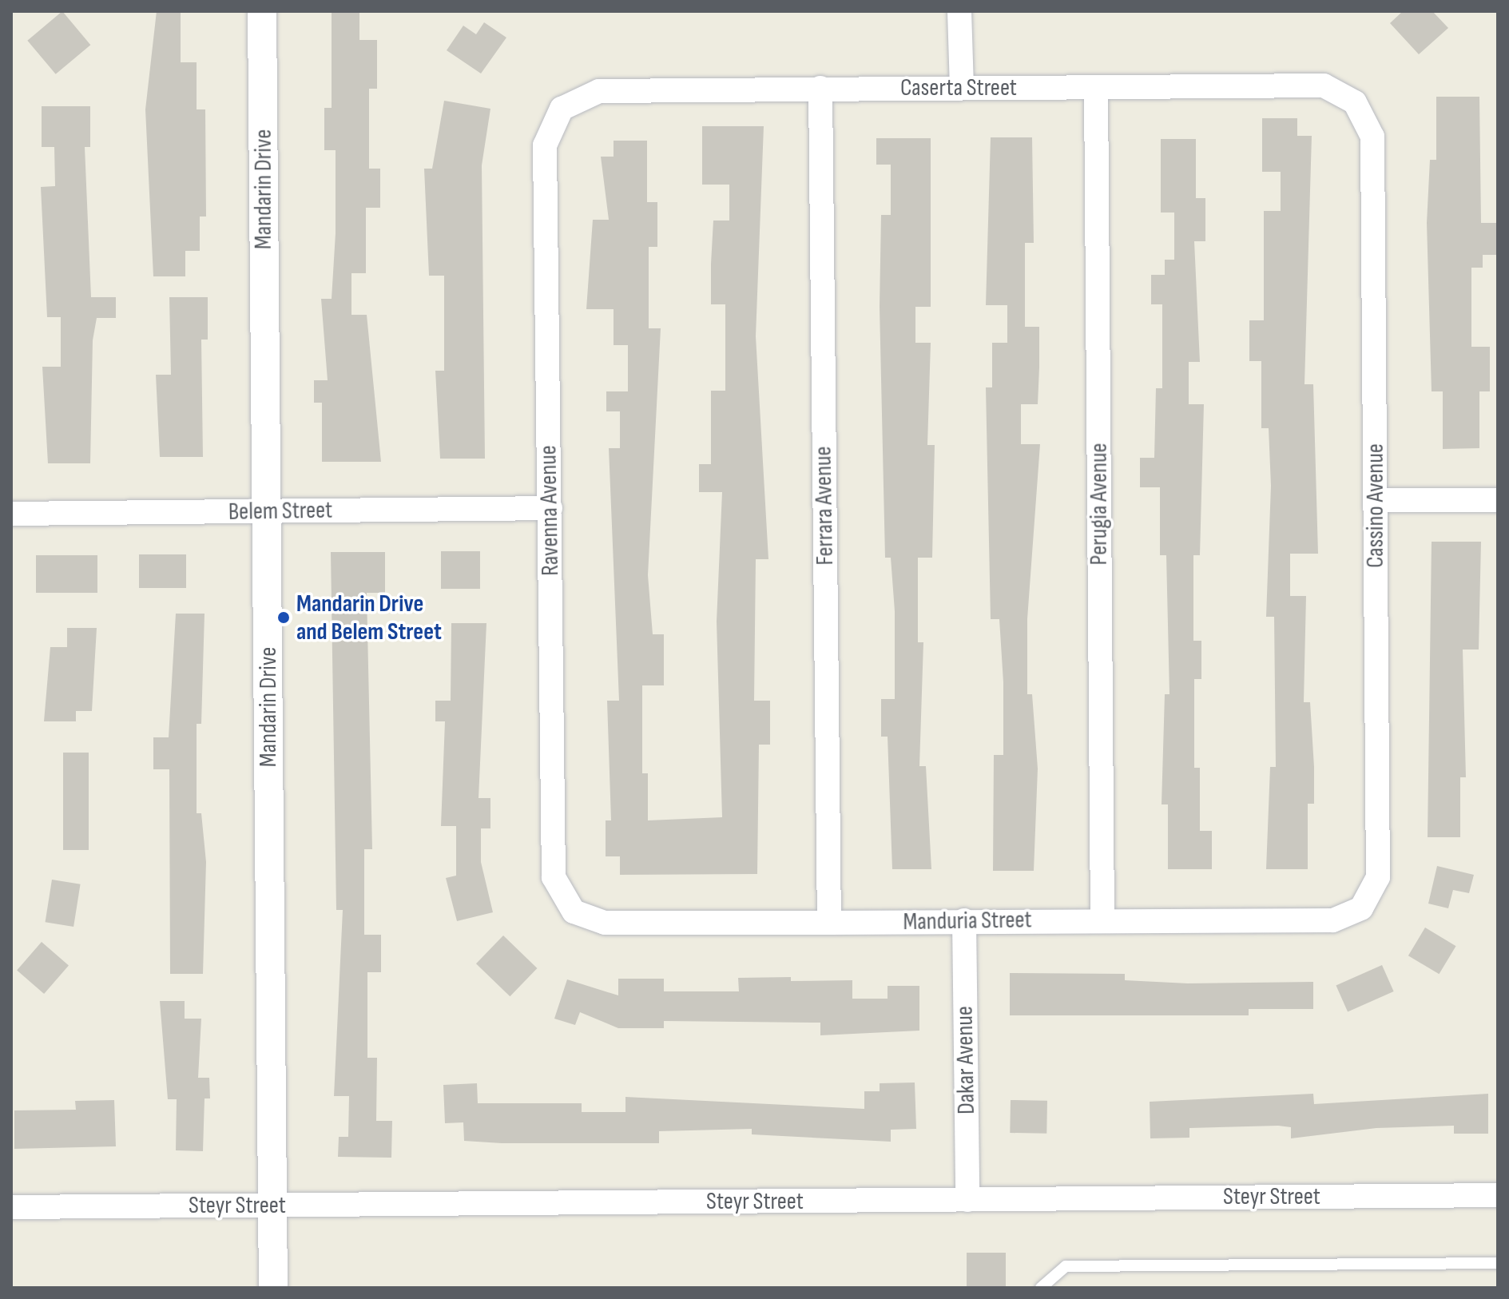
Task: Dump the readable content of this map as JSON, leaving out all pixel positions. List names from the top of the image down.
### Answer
{
  "streets": {
    "street": [
      "Caserta Street",
      "Mandarin Drive",
      "Perugia Avenue",
      "Ferrara Avenue",
      "Cassino Avenue",
      "Ravenna Avenue",
      "Belem Street",
      "Manduria Street",
      "Dakar Avenue",
      "Steyr Street"
    ]
  },
  "crossings": [
    ["Caserta Street", "Perugia Avenue"],
    ["Caserta Street", "Ferrara Avenue"],
    ["Caserta Street", "Cassino Avenue"],
    ["Caserta Street", "Ravenna Avenue"],
    ["Mandarin Drive", "Belem Street"],
    ["Mandarin Drive", "Steyr Street"],
    ["Perugia Avenue", "Manduria Street"],
    ["Ferrara Avenue", "Manduria Street"],
    ["Cassino Avenue", "Manduria Street"],
    ["Ravenna Avenue", "Belem Street"],
    ["Ravenna Avenue", "Manduria Street"],
    ["Manduria Street", "Dakar Avenue"],
    ["Dakar Avenue", "Steyr Street"]
  ],
  "places": ["Mandarin Drive and Belem Street"]
}
